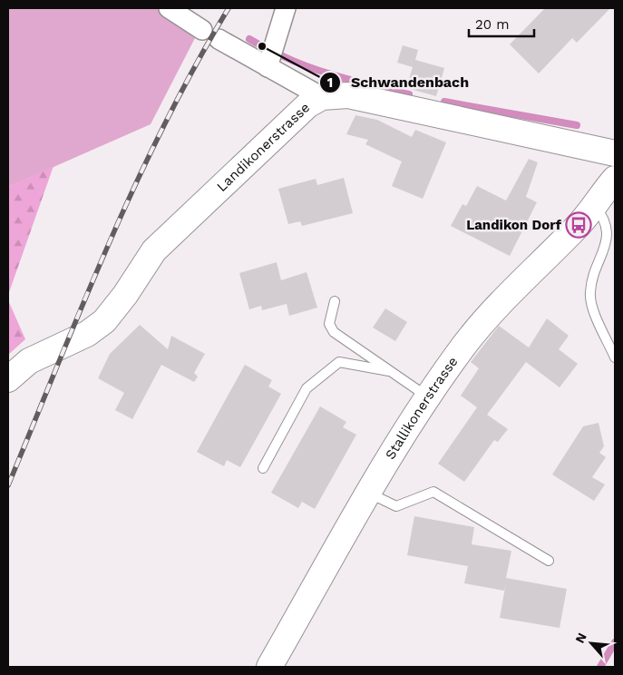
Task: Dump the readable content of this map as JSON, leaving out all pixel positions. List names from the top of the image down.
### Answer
{
  "streets": {
    "street": ["Landikonerstrasse", "Stallikonerstrasse"]
  },
  "places": {
    "other": ["Schwandenbach"],
    "bus stop": ["Landikon Dorf"]
  },
  "scale_bar": "20 m",
  "north": "top left"
}
